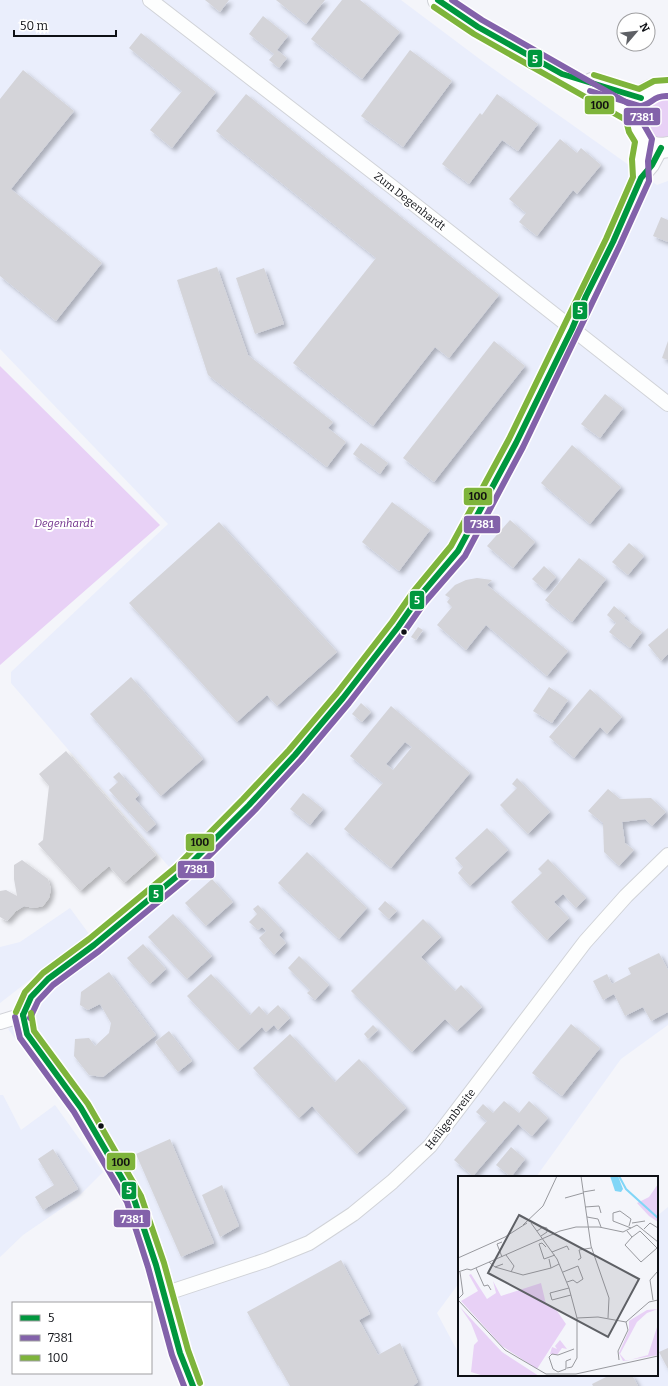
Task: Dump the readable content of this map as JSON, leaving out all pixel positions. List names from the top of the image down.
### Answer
{
  "streets": {
    "street": ["Zum Degenhardt", "Heiligenbreite"]
  },
  "parks": ["Degenhardt"],
  "lines": ["transit line 5", "transit line 7381", "transit line 100"],
  "legend": ["5", "7381", "100"],
  "scale_bar": "50 m",
  "north": "top right"
}
